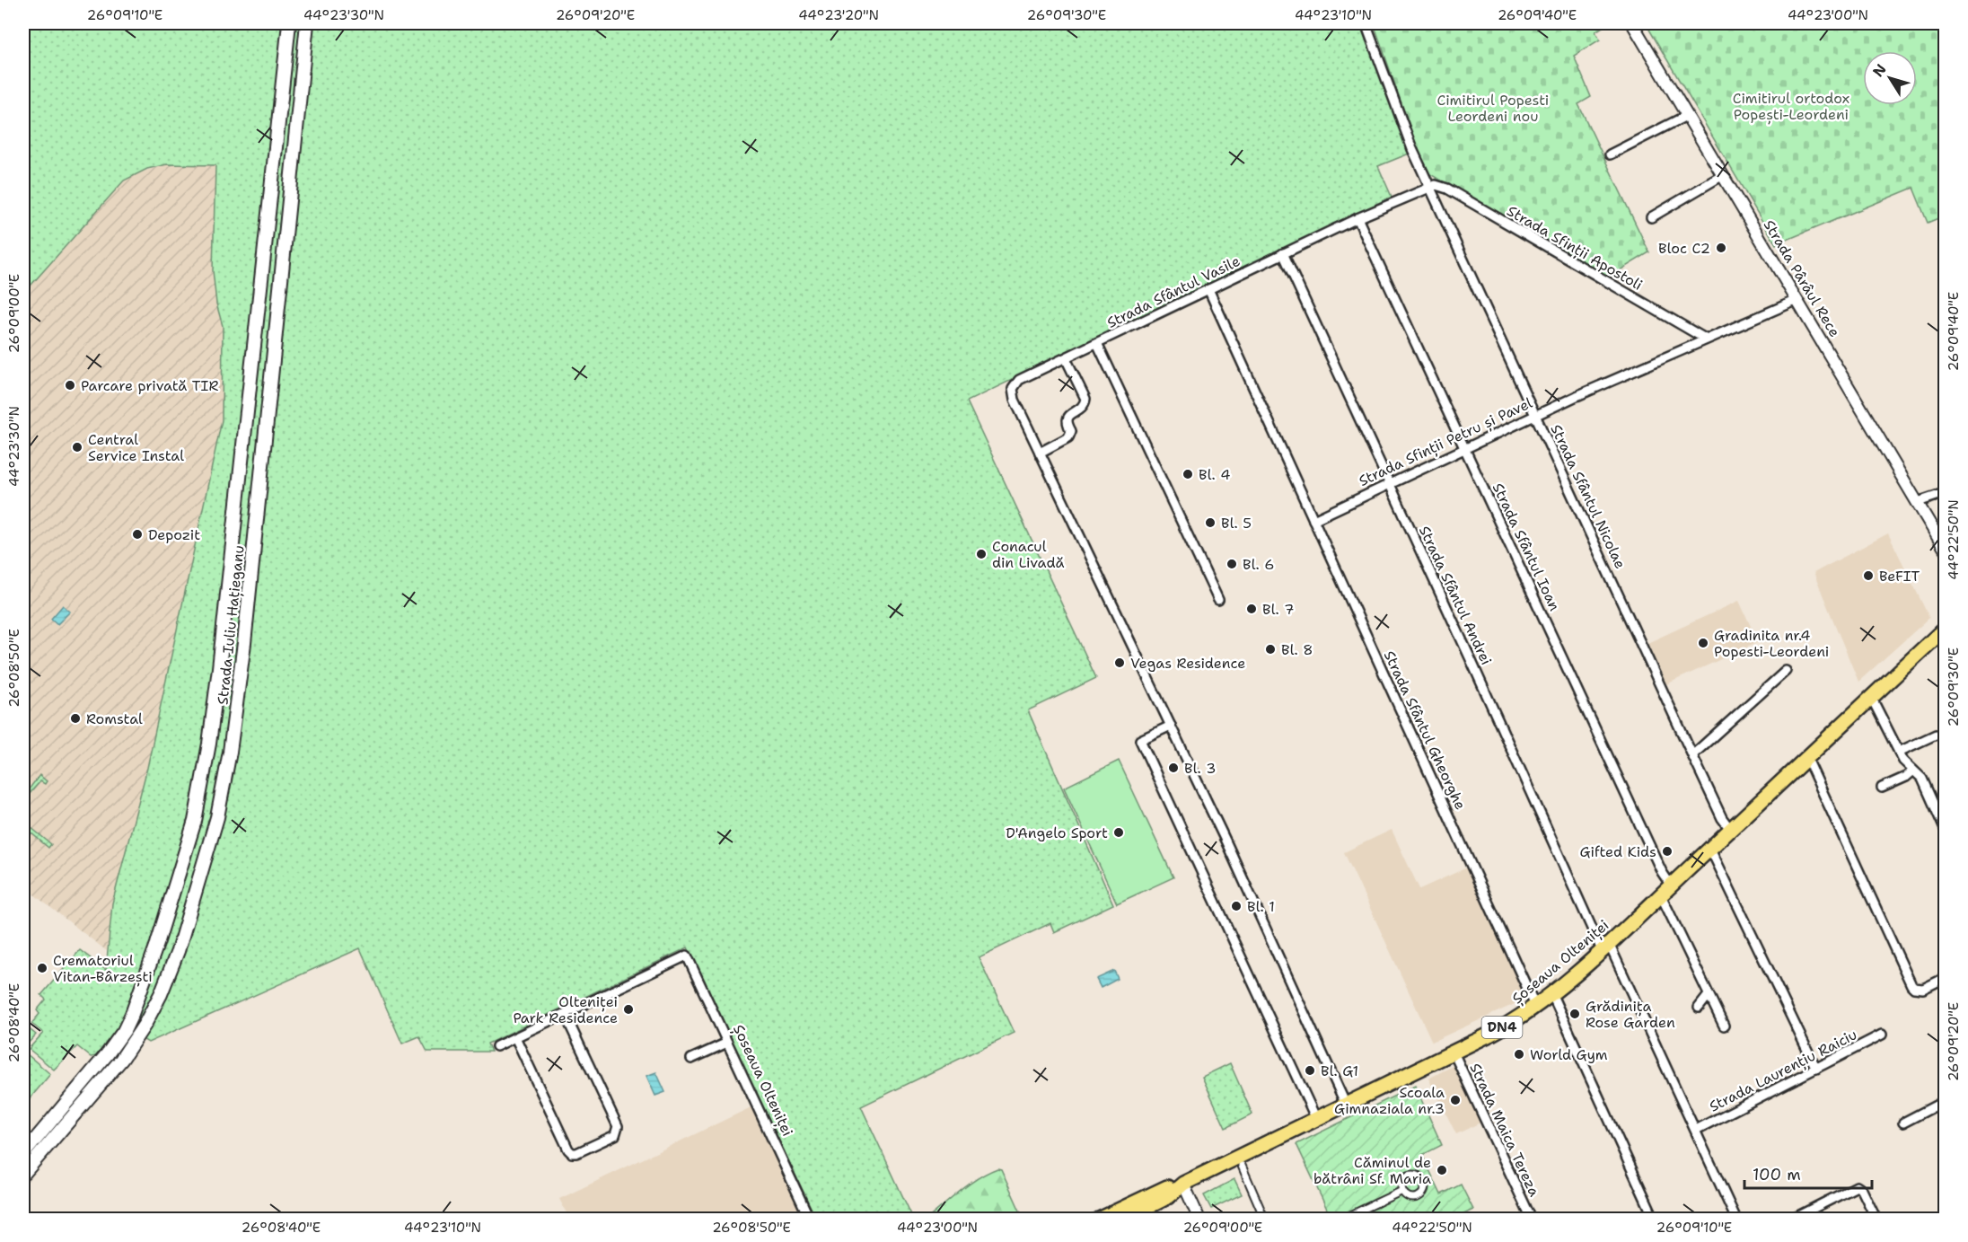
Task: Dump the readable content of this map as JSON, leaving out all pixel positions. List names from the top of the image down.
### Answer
{
  "streets": {
    "main road": ["Strada Iuliu Hațieganu", "Șoseaua Olteniței", "DN4"],
    "street": [
      "Strada Sfinții Apostoli",
      "Strada Pârâul Rece",
      "Strada Sfântul Vasile",
      "Strada Sfinții Petru și Pavel",
      "Strada Sfântul Nicolae",
      "Strada Sfântul Ioan",
      "Strada Sfântul Andrei",
      "Strada Sfântul Gheorghe",
      "Strada Laurențiu Raiciu",
      "Strada Maica Tereza"
    ]
  },
  "crossings": [
    ["Strada Sfinții Apostoli", "Strada Sfântul Vasile"],
    ["Strada Sfinții Apostoli", "Strada Sfinții Petru și Pavel"],
    ["Strada Sfinții Apostoli", "Strada Sfântul Nicolae"],
    ["Strada Pârâul Rece", "Strada Sfinții Petru și Pavel"],
    ["Strada Sfântul Vasile", "Strada Sfântul Nicolae"],
    ["Strada Sfântul Vasile", "Strada Sfântul Ioan"],
    ["Strada Sfântul Vasile", "Strada Sfântul Andrei"],
    ["Strada Sfântul Vasile", "Strada Sfântul Gheorghe"],
    ["Strada Sfinții Petru și Pavel", "Strada Sfântul Nicolae"],
    ["Strada Sfinții Petru și Pavel", "Strada Sfântul Ioan"],
    ["Strada Sfinții Petru și Pavel", "Strada Sfântul Andrei"],
    ["Strada Sfinții Petru și Pavel", "Strada Sfântul Gheorghe"],
    ["Strada Sfântul Nicolae", "Șoseaua Olteniței"],
    ["Strada Sfântul Ioan", "Șoseaua Olteniței"],
    ["Strada Sfântul Andrei", "Șoseaua Olteniței"],
    ["Strada Sfântul Andrei", "Strada Laurențiu Raiciu"],
    ["Strada Sfântul Gheorghe", "Șoseaua Olteniței"],
    ["Șoseaua Olteniței", "Strada Laurențiu Raiciu"],
    ["Șoseaua Olteniței", "Strada Maica Tereza"]
  ],
  "parks": ["Cimitirul ortodox Popești-Leordeni", "Cimitirul Popesti Leordeni nou"],
  "places": [
    "Bloc C2",
    "Parcare privată TIR",
    "Central Service Instal",
    "Bl. 4",
    "Bl. 5",
    "Depozit",
    "Conacul din Livadă",
    "Bl. 6",
    "BeFIT",
    "Bl. 7",
    "Gradinita nr.4 Popesti-Leordeni",
    "Bl. 8",
    "Vegas Residence",
    "Romstal",
    "Bl. 3",
    "D'Angelo Sport",
    "Gifted Kids",
    "Bl. 1",
    "Crematoriul Vitan-Bârzești",
    "Olteniței Park Residence",
    "Grădinița Rose Garden",
    "World Gym",
    "Bl. G1",
    "Scoala Gimnaziala nr.3",
    "Căminul de bătrâni Sf. Maria"
  ],
  "scale_bar": "100 m",
  "north": "top left",
  "coordinates": [
    "26°09'10\"E",
    "44°23'30\"N",
    "26°09'20\"E",
    "44°23'20\"N",
    "26°09'30\"E",
    "44°23'10\"N",
    "26°09'40\"E",
    "44°23'00\"N",
    "26°09'00\"E",
    "44°22'50\"N",
    "26°08'50\"E",
    "26°08'40\"E"
  ]
}
